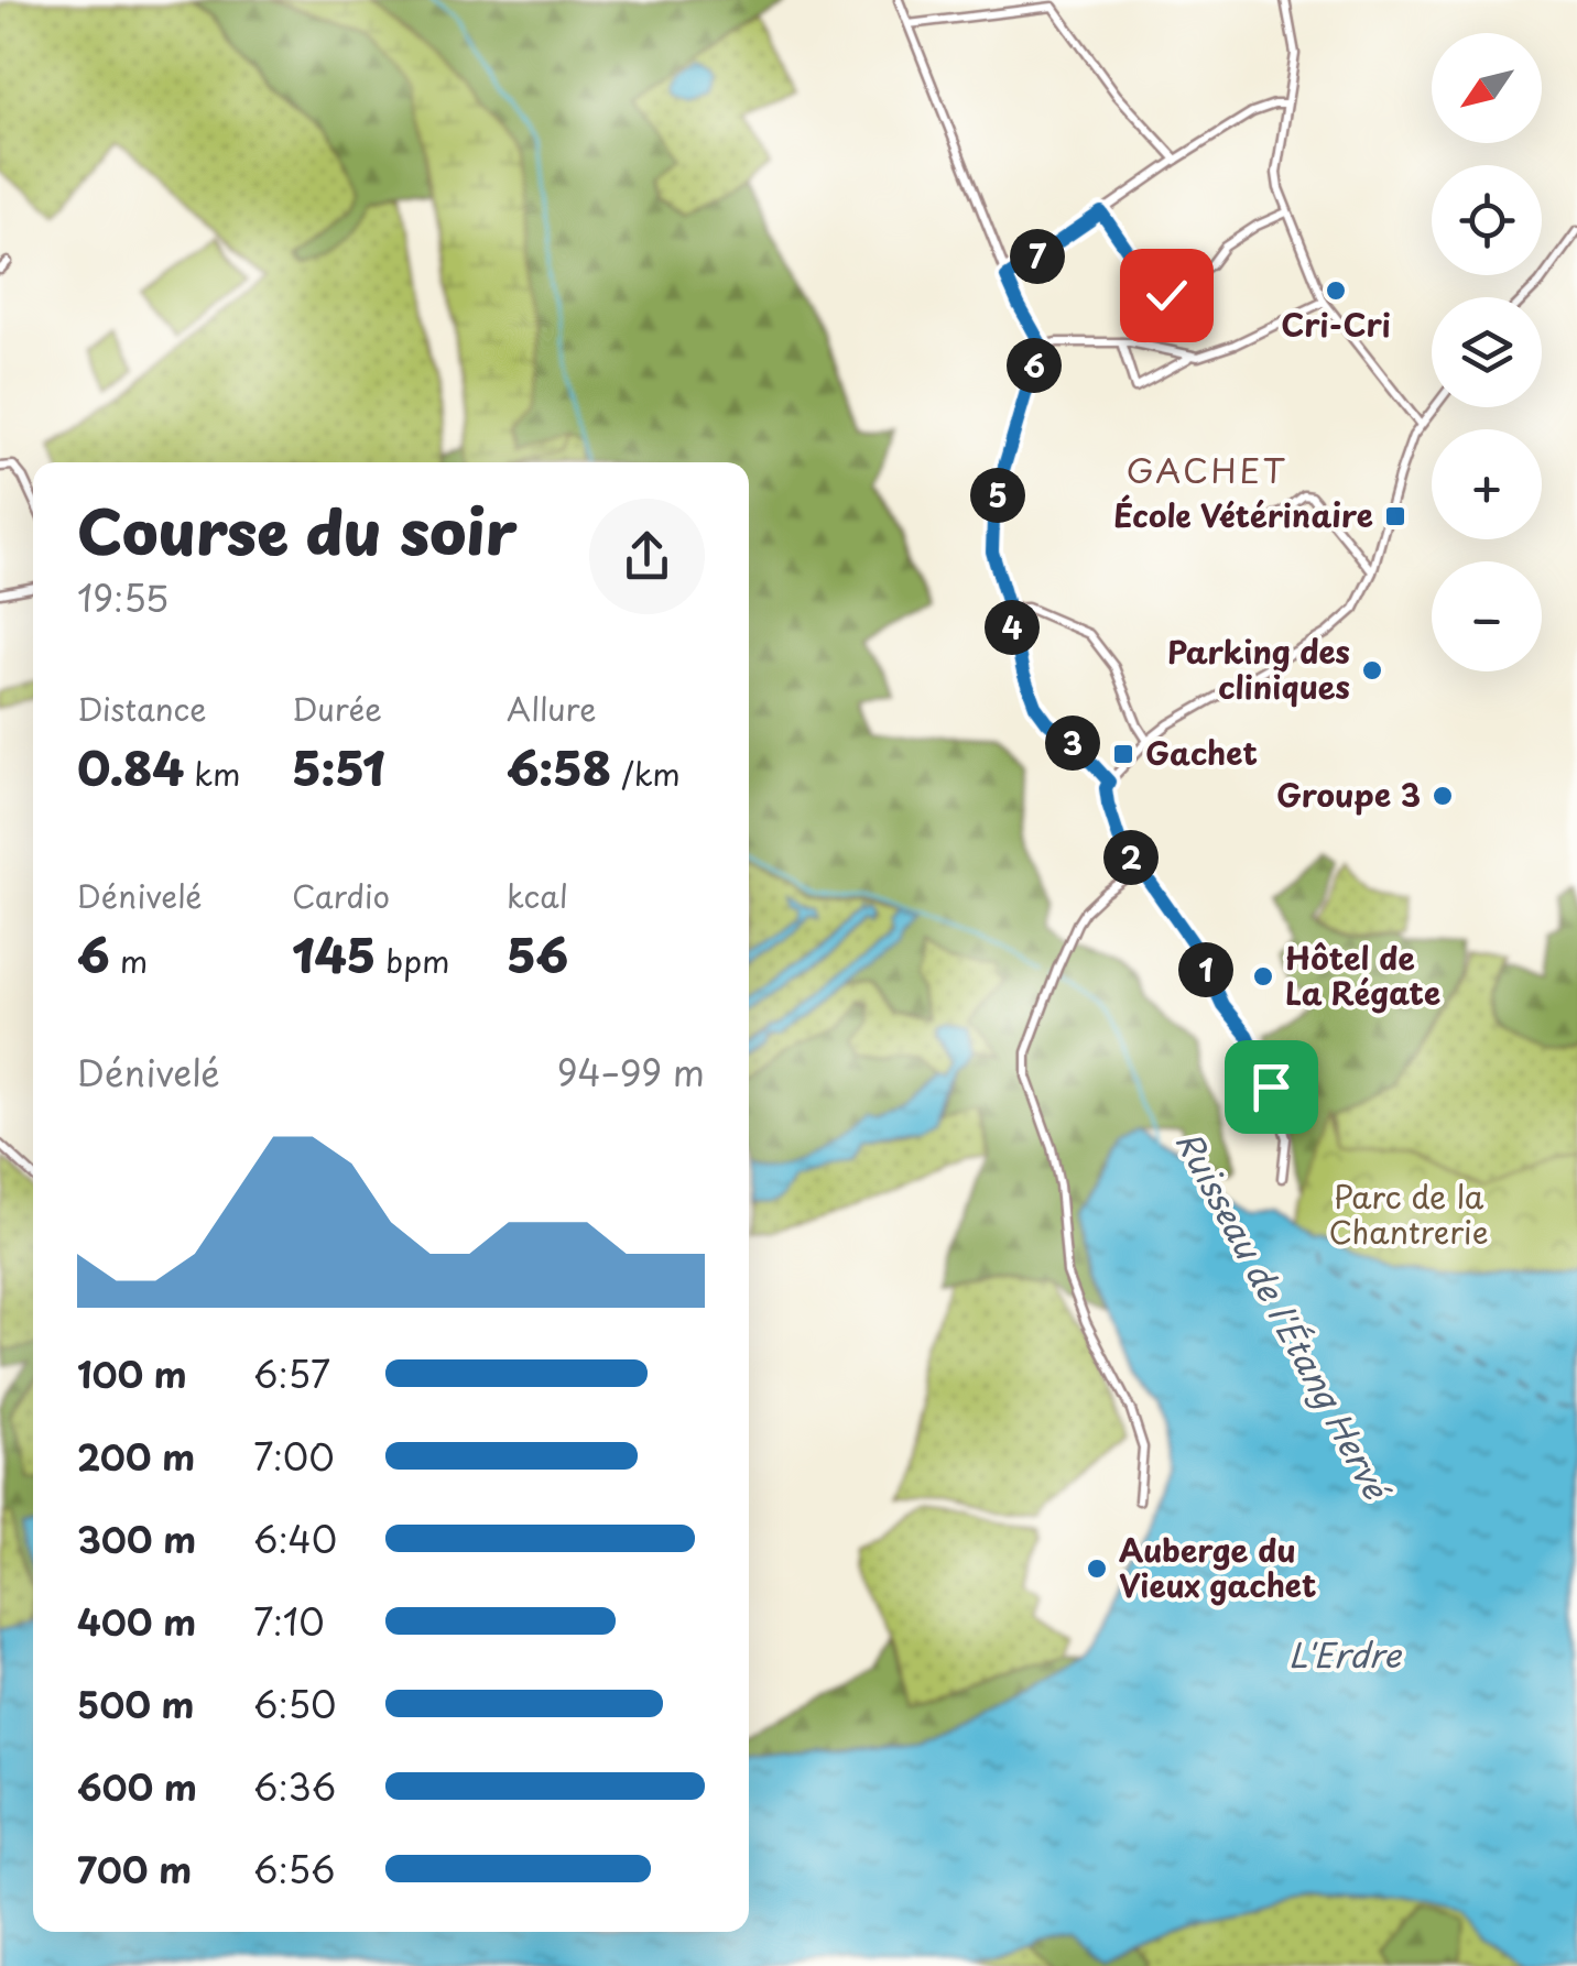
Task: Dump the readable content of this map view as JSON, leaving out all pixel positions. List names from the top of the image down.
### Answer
{
  "districts": ["GACHET"],
  "water": ["Ruisseau de l'Étang Hervé", "L'Erdre"],
  "parks": ["Parc de la Chantrerie"],
  "places": {
    "other": [
      "Cri-Cri",
      "Parking des cliniques",
      "Groupe 3",
      "Hôtel de La Régate",
      "Auberge du Vieux gachet"
    ],
    "transit": ["École Vétérinaire", "Gachet"]
  },
  "north": "bottom left",
  "page": {
    "map_buttons": ["+", "−"],
    "pins": [
      "7",
      "6",
      "5",
      "4",
      "3",
      "2",
      "1"
    ],
    "heading": ["Course du soir", "19:55"],
    "stats": [
      ["Distance", "0.84 km"],
      ["Durée", "5:51"],
      ["Allure", "6:58 /km"],
      ["Dénivelé", "6 m"],
      ["Cardio", "145 bpm"],
      ["kcal", "56"]
    ],
    "chart": ["Dénivelé", "94–99 m"],
    "list": [
      {
        "name": "100 m",
        "note": "6:57"
      },
      {
        "name": "200 m",
        "note": "7:00"
      },
      {
        "name": "300 m",
        "note": "6:40"
      },
      {
        "name": "400 m",
        "note": "7:10"
      },
      {
        "name": "500 m",
        "note": "6:50"
      },
      {
        "name": "600 m",
        "note": "6:36"
      },
      {
        "name": "700 m",
        "note": "6:56"
      }
    ]
  }
}
